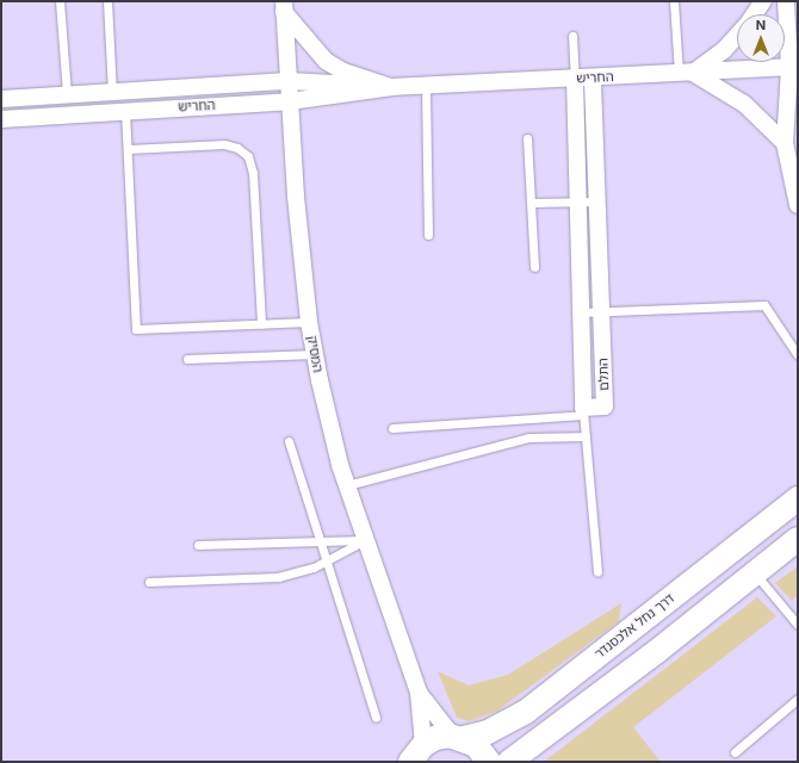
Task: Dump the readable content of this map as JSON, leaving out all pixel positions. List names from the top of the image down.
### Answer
{
  "streets": {
    "street": [
      "החריש",
      "המסיק",
      "התלם",
      "דרך נחל אלכסנדר"
    ]
  },
  "crossings": [
    ["החריש", "המסיק"],
    ["החריש", "התלם"],
    ["המסיק", "דרך נחל אלכסנדר"]
  ],
  "north": "top"
}
